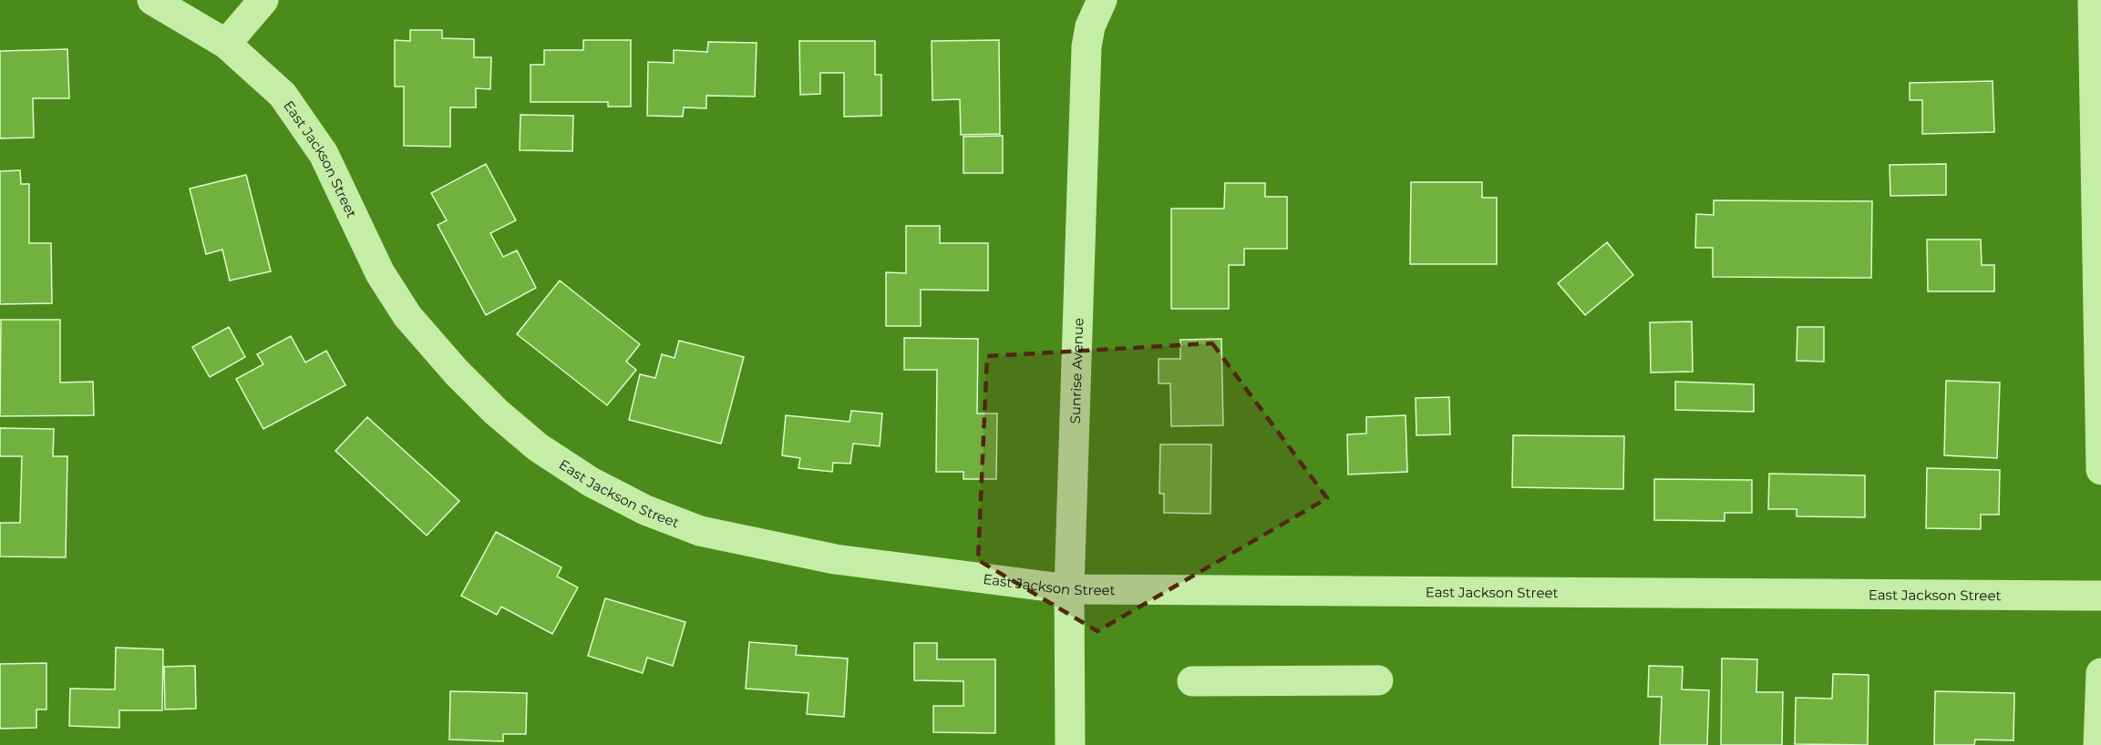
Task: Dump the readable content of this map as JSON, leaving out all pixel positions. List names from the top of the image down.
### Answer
{
  "streets": {
    "street": ["East Jackson Street", "Sunrise Avenue"]
  },
  "crossings": [
    ["East Jackson Street", "Sunrise Avenue"]
  ]
}
